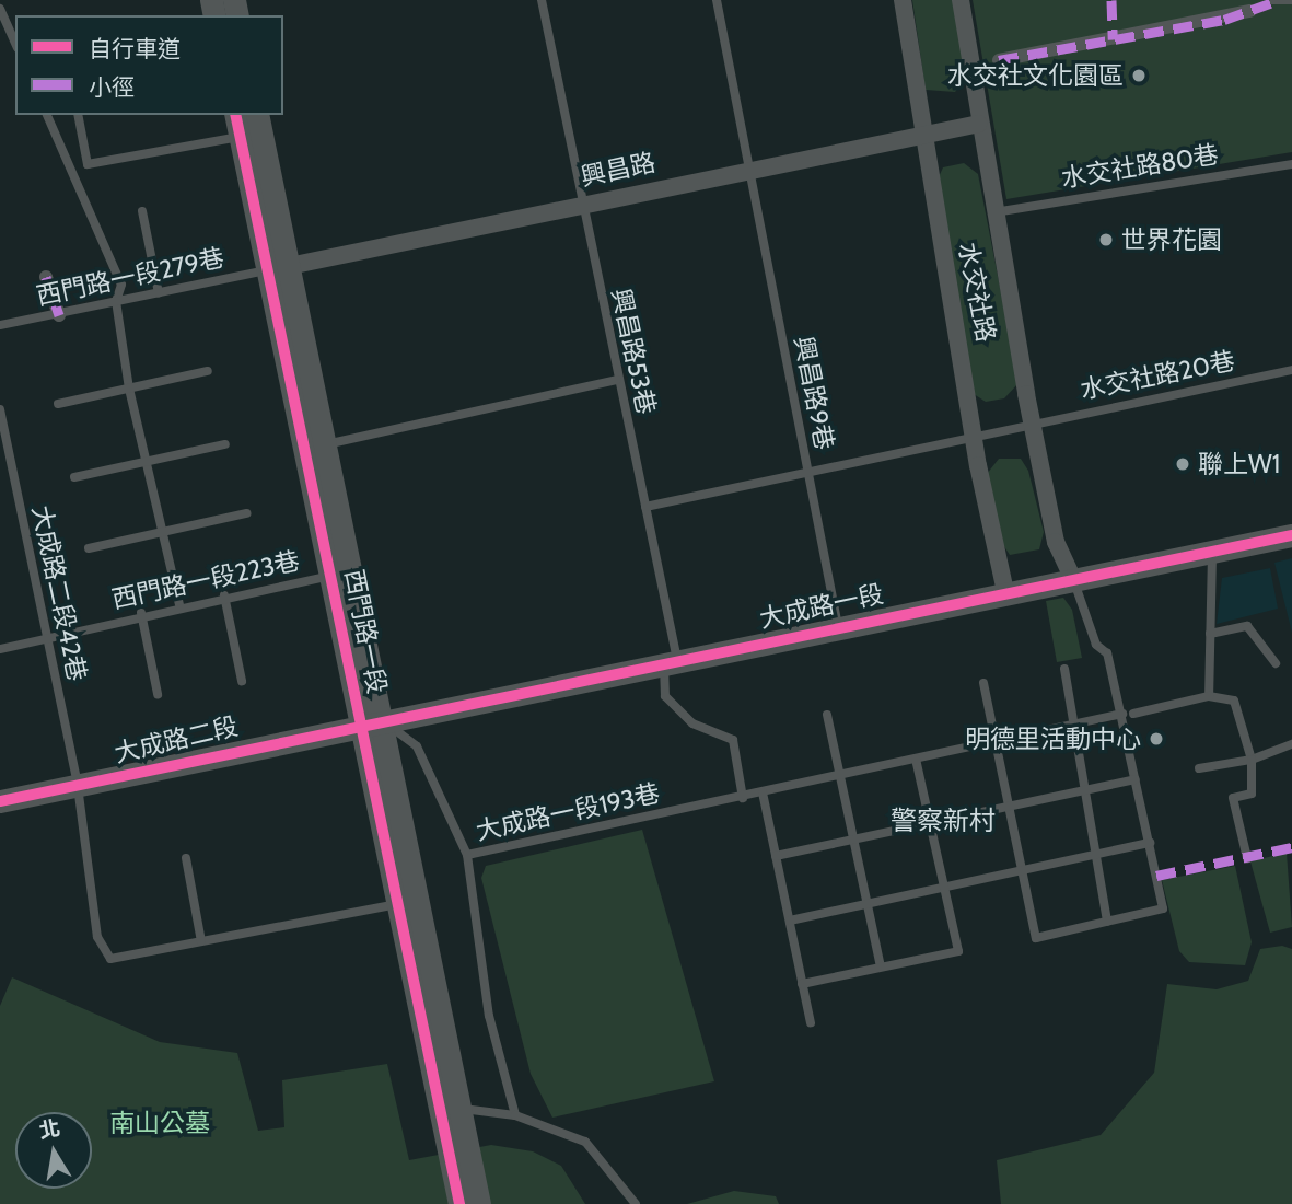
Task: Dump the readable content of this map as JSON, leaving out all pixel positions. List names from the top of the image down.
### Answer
{
  "streets": {
    "street": [
      "興昌路",
      "水交社路",
      "大成路一段",
      "西門路一段",
      "大成路二段"
    ],
    "lane": [
      "水交社路80巷",
      "西門路一段279巷",
      "興昌路53巷",
      "水交社路20巷",
      "興昌路9巷",
      "西門路一段223巷",
      "大成路二段42巷",
      "大成路一段193巷"
    ]
  },
  "crossings": [
    ["水交社路80巷", "水交社路"],
    ["興昌路", "西門路一段279巷"],
    ["興昌路", "水交社路"],
    ["興昌路", "興昌路53巷"],
    ["興昌路", "興昌路9巷"],
    ["興昌路", "西門路一段"],
    ["西門路一段279巷", "西門路一段"],
    ["水交社路", "水交社路20巷"],
    ["水交社路", "大成路一段"],
    ["興昌路53巷", "水交社路20巷"],
    ["興昌路53巷", "大成路一段"],
    ["水交社路20巷", "興昌路9巷"],
    ["興昌路9巷", "大成路一段"],
    ["西門路一段223巷", "大成路二段42巷"],
    ["西門路一段223巷", "西門路一段"],
    ["大成路二段42巷", "大成路二段"],
    ["大成路一段", "西門路一段"],
    ["大成路一段", "大成路二段"],
    ["大成路一段", "大成路一段193巷"],
    ["西門路一段", "大成路二段"],
    ["西門路一段", "大成路一段193巷"],
    ["大成路二段", "大成路一段193巷"]
  ],
  "districts": ["警察新村"],
  "parks": ["南山公墓"],
  "places": [
    "水交社文化園區",
    "世界花園",
    "聯上W1",
    "明德里活動中心"
  ],
  "legend": ["自行車道", "小徑"],
  "north": "top"
}
